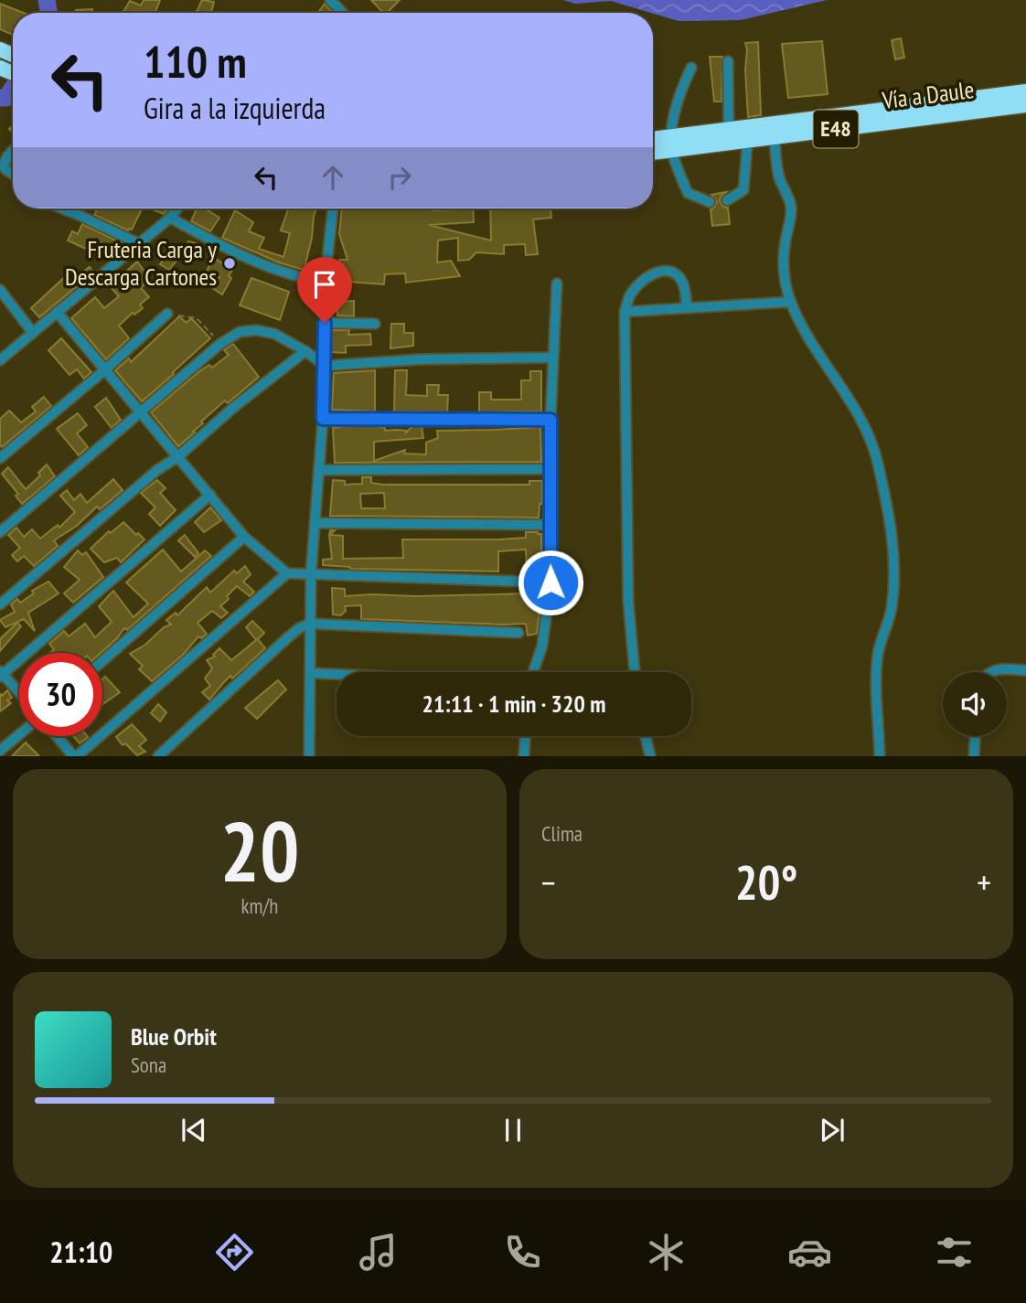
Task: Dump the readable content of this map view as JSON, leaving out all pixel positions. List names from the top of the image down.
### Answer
{
  "streets": {
    "highway": ["Vía a Daule", "E48"]
  },
  "places": ["Fruteria Carga y Descarga Cartones"],
  "page": {
    "turn": ["110 m", "Gira a la izquierda"],
    "limit": "30",
    "trip": "21:11 · 1 min · 320 m",
    "tile": [
      ["20", "km/h"],
      "Clima"
    ],
    "heat": ["−", "20°", "+"],
    "song": ["Blue Orbit", "Sona"],
    "tabs": "21:10"
  }
}
